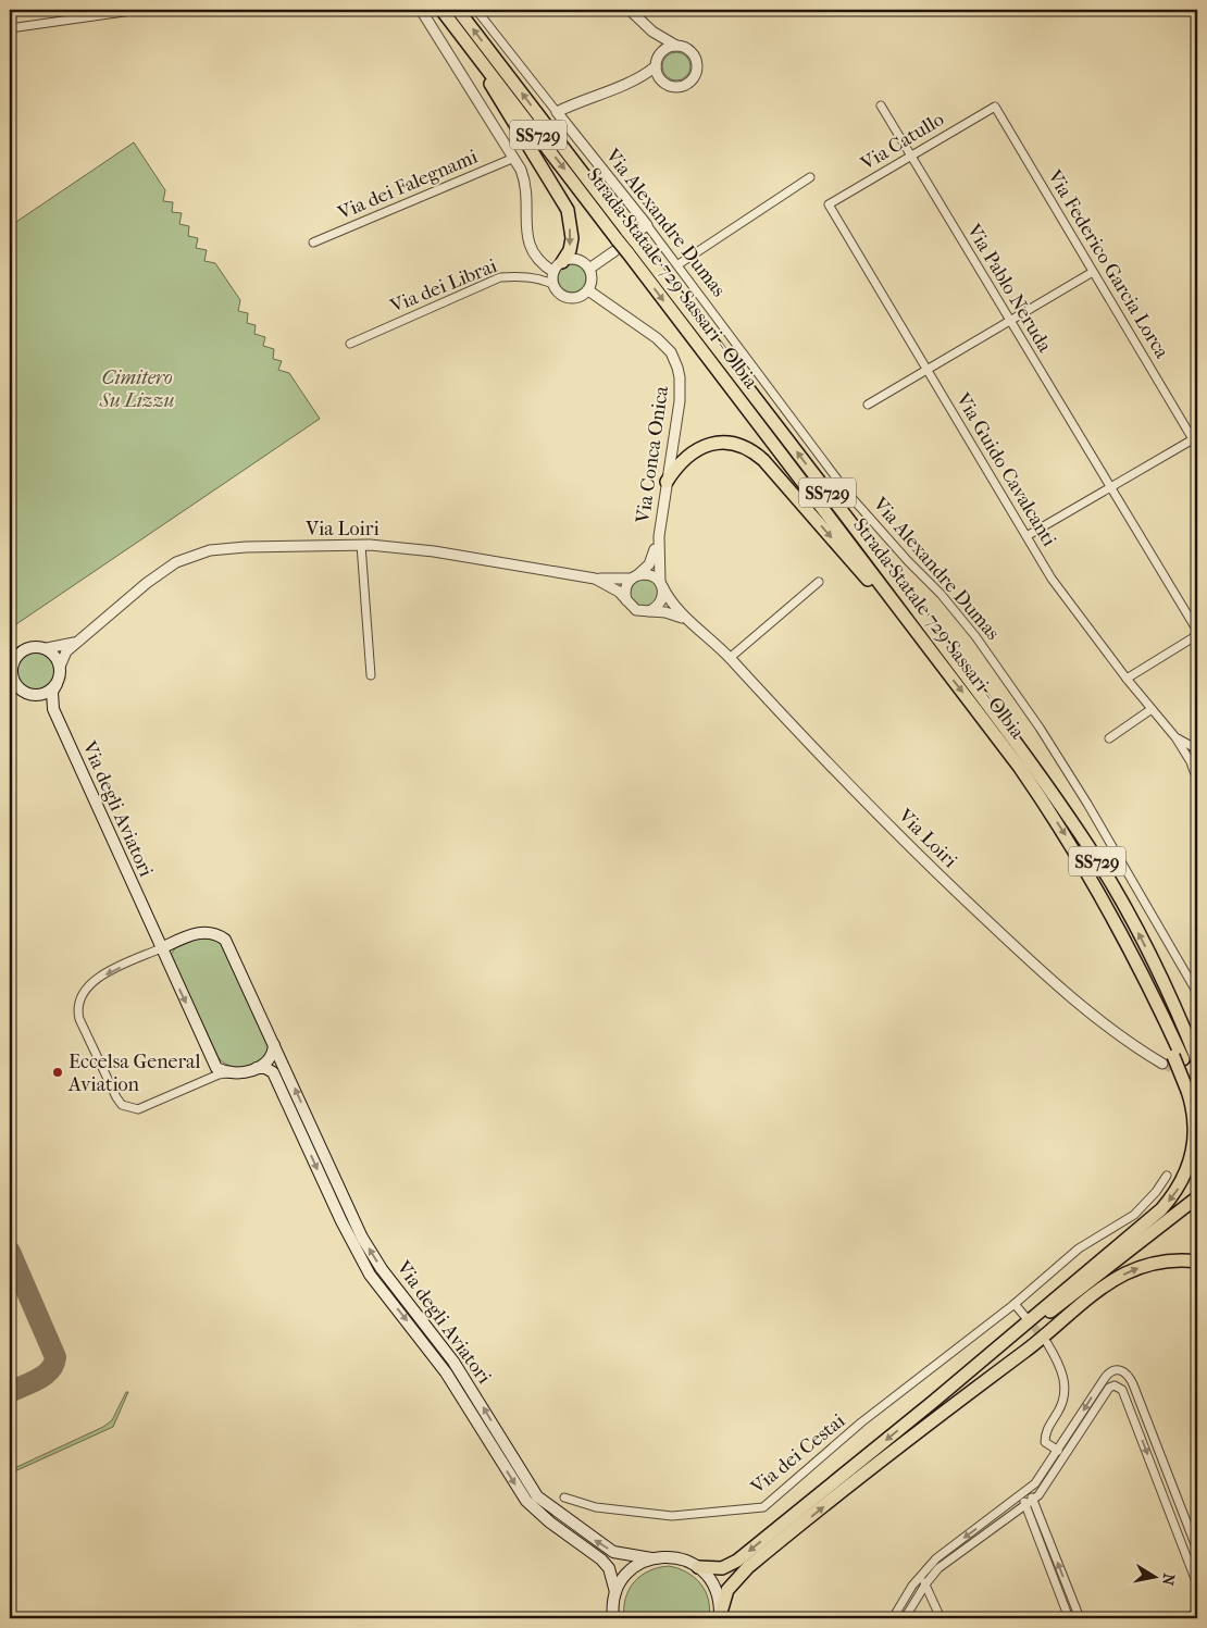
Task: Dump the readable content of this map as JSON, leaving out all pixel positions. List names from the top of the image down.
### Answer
{
  "streets": {
    "highway": ["SS729", "Strada Statale 729 Sassari - Olbia"],
    "main road": ["Via degli Aviatori"],
    "street": [
      "Via Catullo",
      "Via dei Falegnami",
      "Via Alexandre Dumas",
      "Via Federico Garcia Lorca",
      "Via dei Librai",
      "Via Pablo Neruda",
      "Via Conca Onica",
      "Via Guido Cavalcanti",
      "Via Loiri",
      "Via dei Cestai"
    ]
  },
  "crossings": [
    ["Via Catullo", "Via Federico Garcia Lorca"],
    ["Via Catullo", "Via Pablo Neruda"],
    ["Via Catullo", "Via Guido Cavalcanti"],
    ["Via Federico Garcia Lorca", "Via Pablo Neruda"],
    ["Via dei Librai", "Via Conca Onica"],
    ["Via Conca Onica", "Via Loiri"]
  ],
  "parks": ["Cimitero Su Lizzu"],
  "places": ["Eccelsa General Aviation"],
  "north": "right"
}
